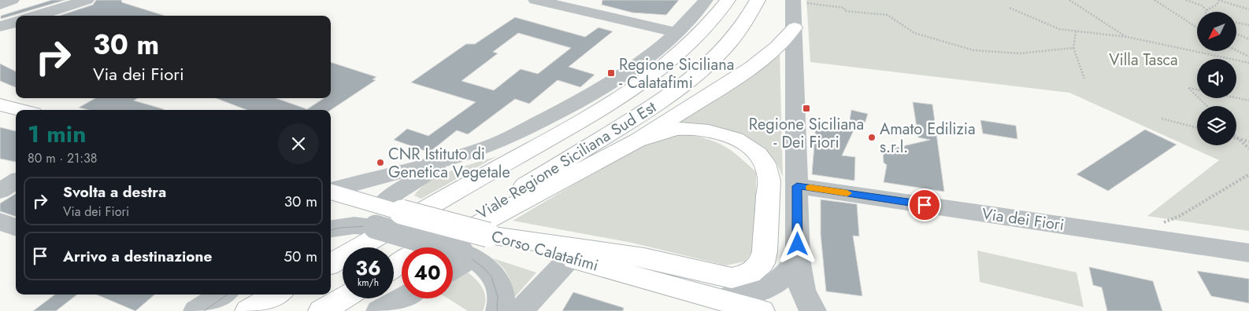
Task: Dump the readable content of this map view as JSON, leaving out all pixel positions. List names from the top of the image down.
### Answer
{
  "streets": {
    "main road": ["Viale Regione Siciliana Sud Est", "Corso Calatafimi"],
    "street": ["Via dei Fiori"]
  },
  "crossings": [
    ["Viale Regione Siciliana Sud Est", "Corso Calatafimi"]
  ],
  "parks": ["Villa Tasca"],
  "places": {
    "transit": ["Regione Siciliana - Calatafimi", "Regione Siciliana - Dei Fiori"],
    "other": ["Amato Edilizia s.r.l.", "CNR Istituto di Genetica Vegetale"]
  },
  "north": "bottom left",
  "page": {
    "turn": ["30 m", "Via dei Fiori"],
    "heading": ["1 min", "80 m · 21:38"],
    "list": [
      {
        "name": "Svolta a destra",
        "note": "Via dei Fiori",
        "value": "30 m"
      },
      {
        "name": "Arrivo a destinazione",
        "value": "50 m"
      }
    ],
    "speed": "36 km/h",
    "limit": "40"
  }
}
